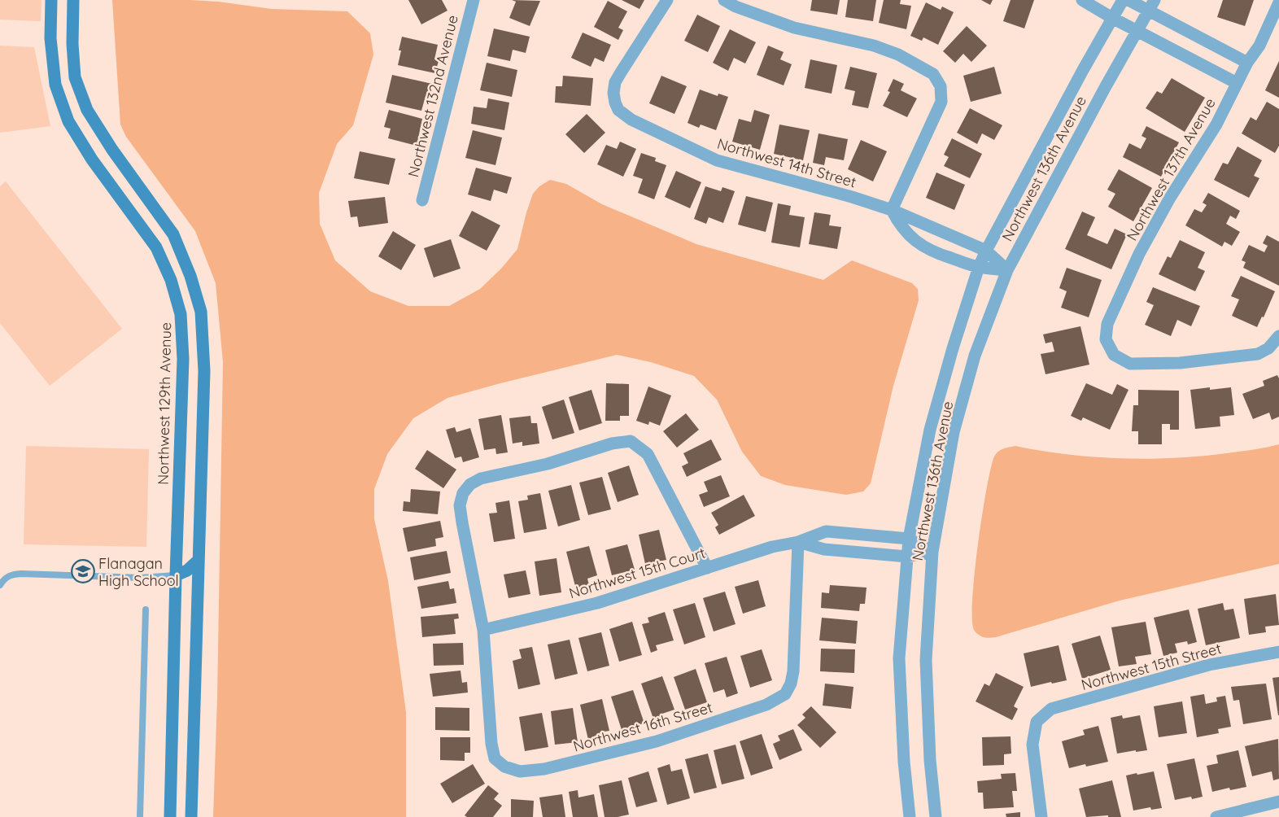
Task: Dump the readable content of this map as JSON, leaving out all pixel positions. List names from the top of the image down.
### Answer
{
  "streets": {
    "street": [
      "Northwest 132nd Avenue",
      "Northwest 14th Street",
      "Northwest 136th Avenue",
      "Northwest 137th Avenue",
      "Northwest 129th Avenue",
      "Northwest 15th Court",
      "Northwest 15th Street",
      "Northwest 16th Street"
    ]
  },
  "crossings": [
    ["Northwest 14th Street", "Northwest 136th Avenue"],
    ["Northwest 136th Avenue", "Northwest 15th Court"],
    ["Northwest 15th Court", "Northwest 16th Street"]
  ],
  "places": {
    "school or university": ["Flanagan High School"]
  }
}
